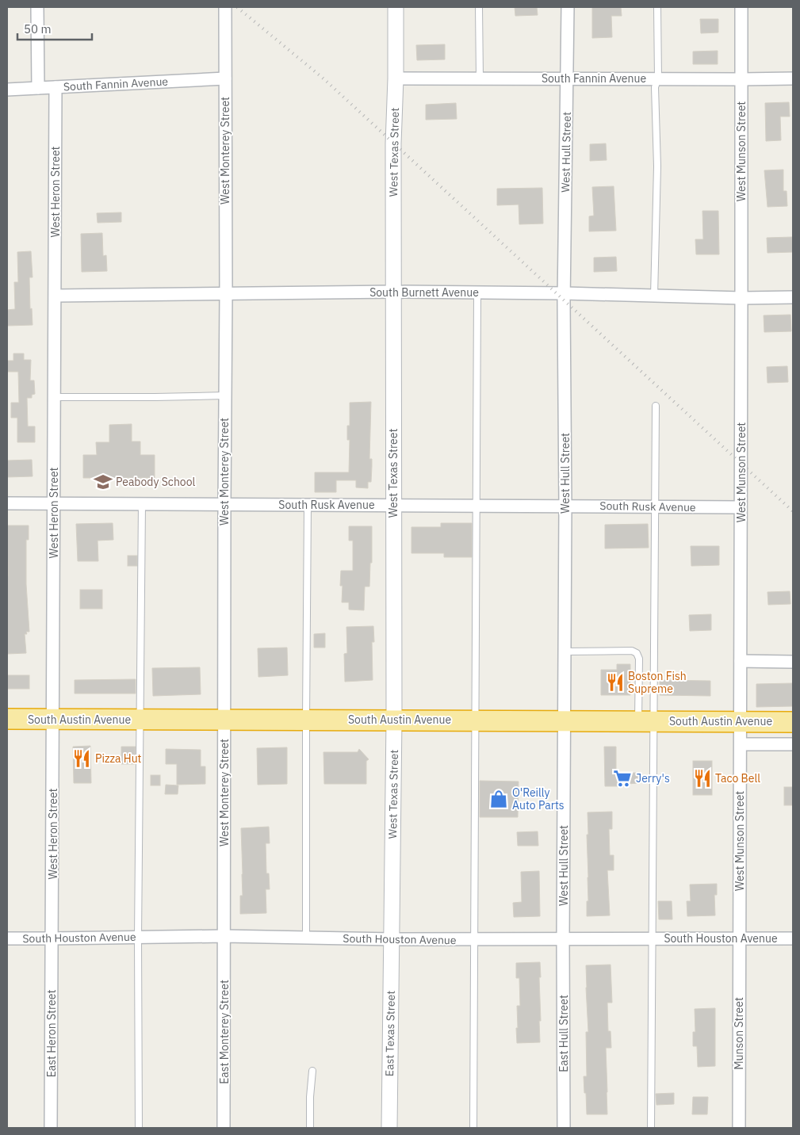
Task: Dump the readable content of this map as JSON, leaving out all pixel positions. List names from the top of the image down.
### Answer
{
  "streets": {
    "highway": ["South Austin Avenue"],
    "street": [
      "South Fannin Avenue",
      "West Monterey Street",
      "West Munson Street",
      "West Texas Street",
      "West Hull Street",
      "West Heron Street",
      "South Burnett Avenue",
      "South Rusk Avenue",
      "South Houston Avenue",
      "East Monterey Street",
      "East Heron Street",
      "East Texas Street",
      "East Hull Street",
      "Munson Street"
    ]
  },
  "crossings": [
    ["South Fannin Avenue", "West Monterey Street"],
    ["South Fannin Avenue", "West Munson Street"],
    ["South Fannin Avenue", "West Texas Street"],
    ["South Fannin Avenue", "West Hull Street"],
    ["South Fannin Avenue", "West Heron Street"],
    ["West Monterey Street", "South Burnett Avenue"],
    ["West Monterey Street", "South Rusk Avenue"],
    ["West Monterey Street", "South Austin Avenue"],
    ["West Monterey Street", "South Houston Avenue"],
    ["West Monterey Street", "East Monterey Street"],
    ["West Munson Street", "South Burnett Avenue"],
    ["West Munson Street", "South Rusk Avenue"],
    ["West Munson Street", "South Austin Avenue"],
    ["West Munson Street", "South Houston Avenue"],
    ["West Munson Street", "Munson Street"],
    ["West Texas Street", "South Burnett Avenue"],
    ["West Texas Street", "South Rusk Avenue"],
    ["West Texas Street", "South Austin Avenue"],
    ["West Texas Street", "South Houston Avenue"],
    ["West Texas Street", "East Texas Street"],
    ["West Hull Street", "South Burnett Avenue"],
    ["West Hull Street", "South Rusk Avenue"],
    ["West Hull Street", "South Austin Avenue"],
    ["West Hull Street", "South Houston Avenue"],
    ["West Hull Street", "East Hull Street"],
    ["West Heron Street", "South Burnett Avenue"],
    ["West Heron Street", "South Rusk Avenue"],
    ["West Heron Street", "South Austin Avenue"],
    ["West Heron Street", "South Houston Avenue"],
    ["West Heron Street", "East Heron Street"],
    ["South Houston Avenue", "East Monterey Street"],
    ["South Houston Avenue", "East Heron Street"],
    ["South Houston Avenue", "East Texas Street"],
    ["South Houston Avenue", "East Hull Street"],
    ["South Houston Avenue", "Munson Street"]
  ],
  "places": {
    "school or university": ["Peabody School"],
    "restaurant": ["Boston Fish Supreme", "Pizza Hut", "Taco Bell"],
    "supermarket": ["Jerry's"],
    "shop": ["O'Reilly Auto Parts"]
  },
  "scale_bar": "50 m"
}
